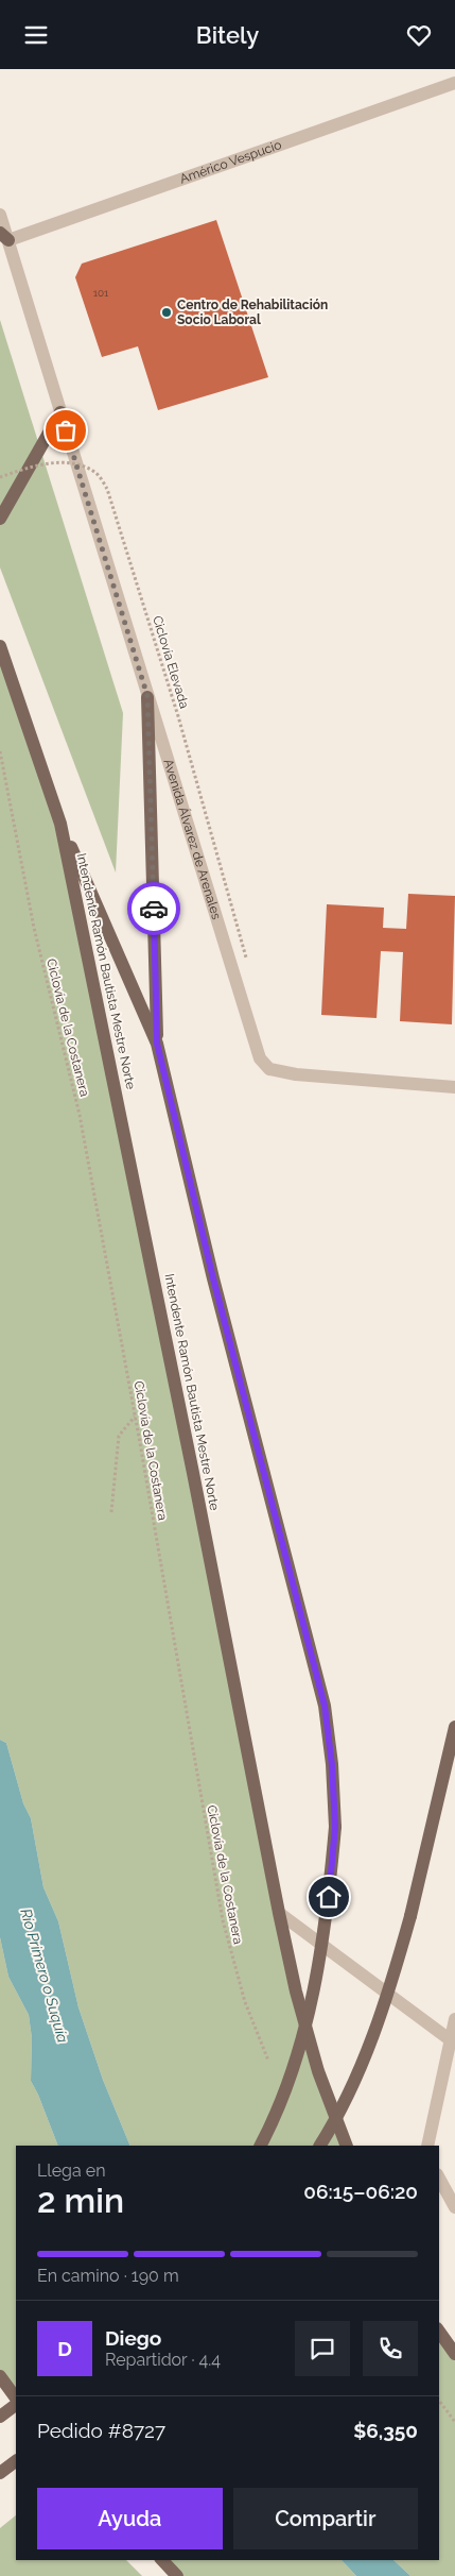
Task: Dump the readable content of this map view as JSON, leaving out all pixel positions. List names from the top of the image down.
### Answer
{
  "streets": {
    "main road": ["Intendente Ramón Bautista Mestre Norte"],
    "street": ["Américo Vespucio", "Avenida Álvarez de Arenales"],
    "path": ["Ciclovía Elevada", "Ciclovía de la Costanera"]
  },
  "crossings": [
    ["Américo Vespucio", "Avenida Álvarez de Arenales"]
  ],
  "water": ["Río Primero o Suquía"],
  "places": ["Centro de Rehabilitación Socio Laboral"],
  "house_numbers": ["101"],
  "page": {
    "header": "Bitely",
    "heading": ["2 min", "Llega en", "06:15–06:20"],
    "panel": [
      "Diego",
      "Repartidor · 4.4",
      "Pedido #8727",
      "$6,350"
    ],
    "bar": "En camino · 190 m",
    "round": "D",
    "buttons": ["Ayuda", "Compartir"]
  }
}
